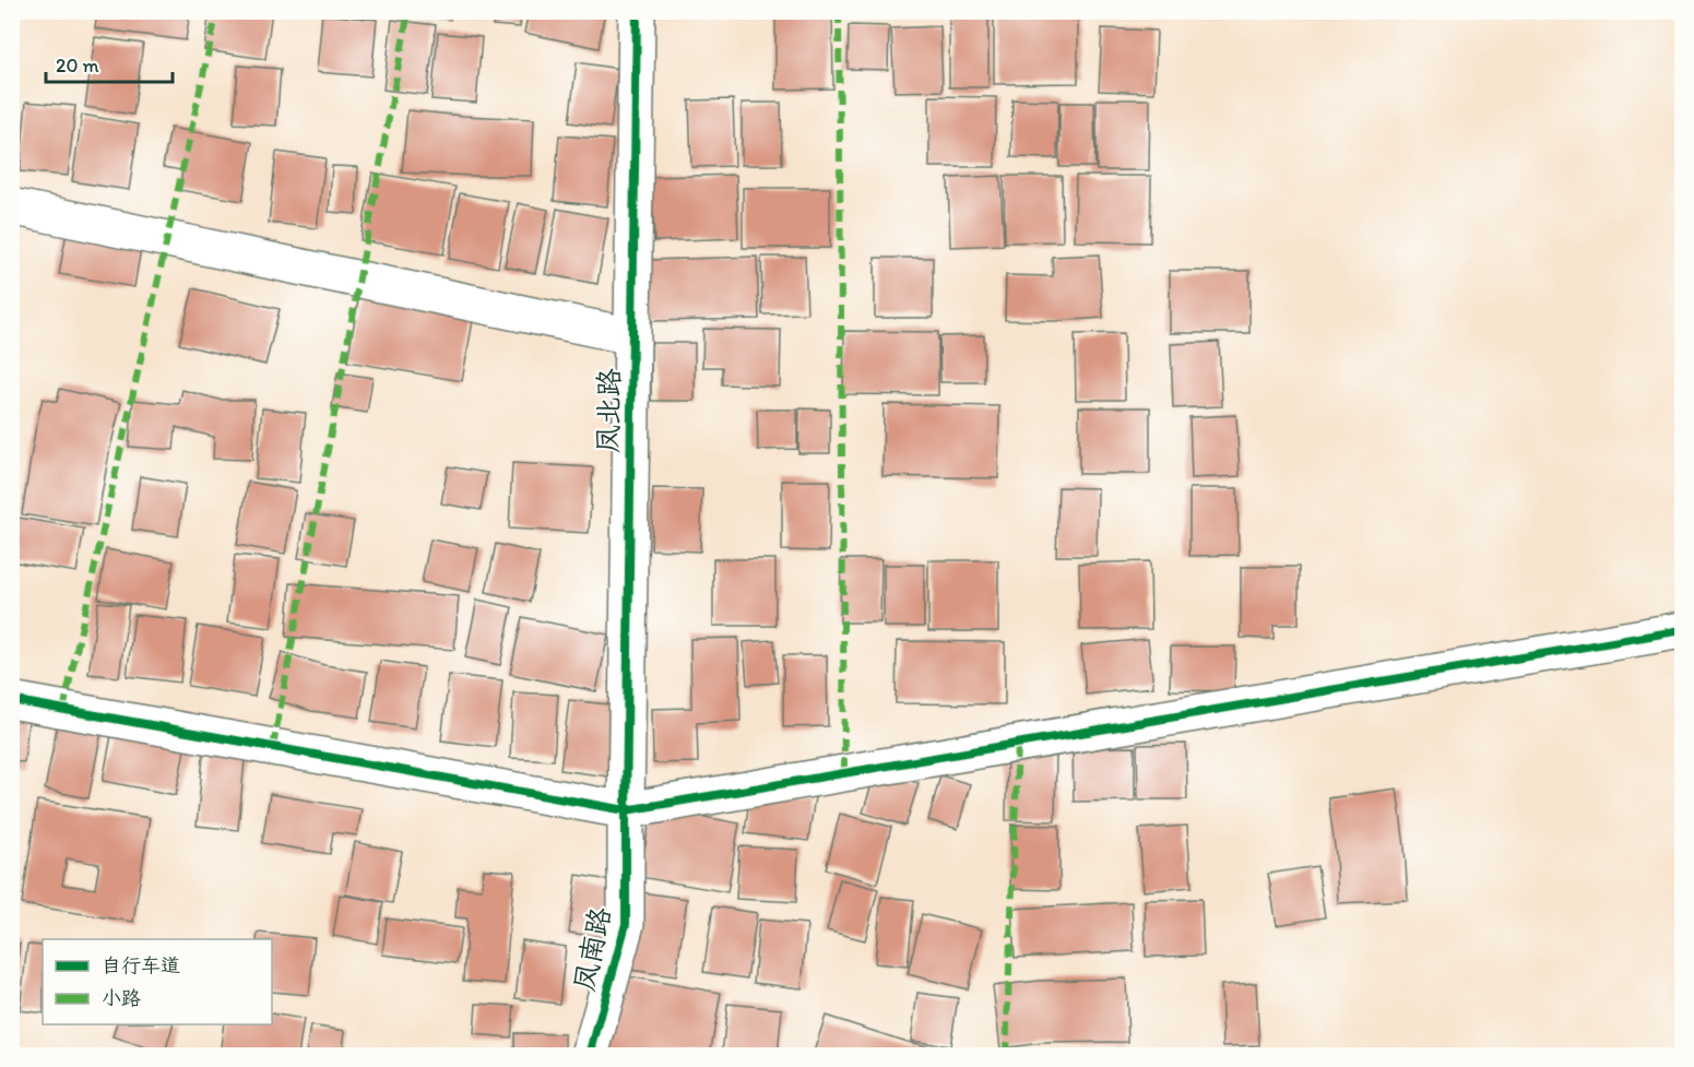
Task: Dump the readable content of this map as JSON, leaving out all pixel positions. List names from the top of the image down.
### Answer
{
  "streets": {
    "street": ["凤北路", "凤南路"]
  },
  "crossings": [
    ["凤北路", "凤南路"]
  ],
  "legend": ["自行车道", "小路"],
  "scale_bar": "20 m"
}
